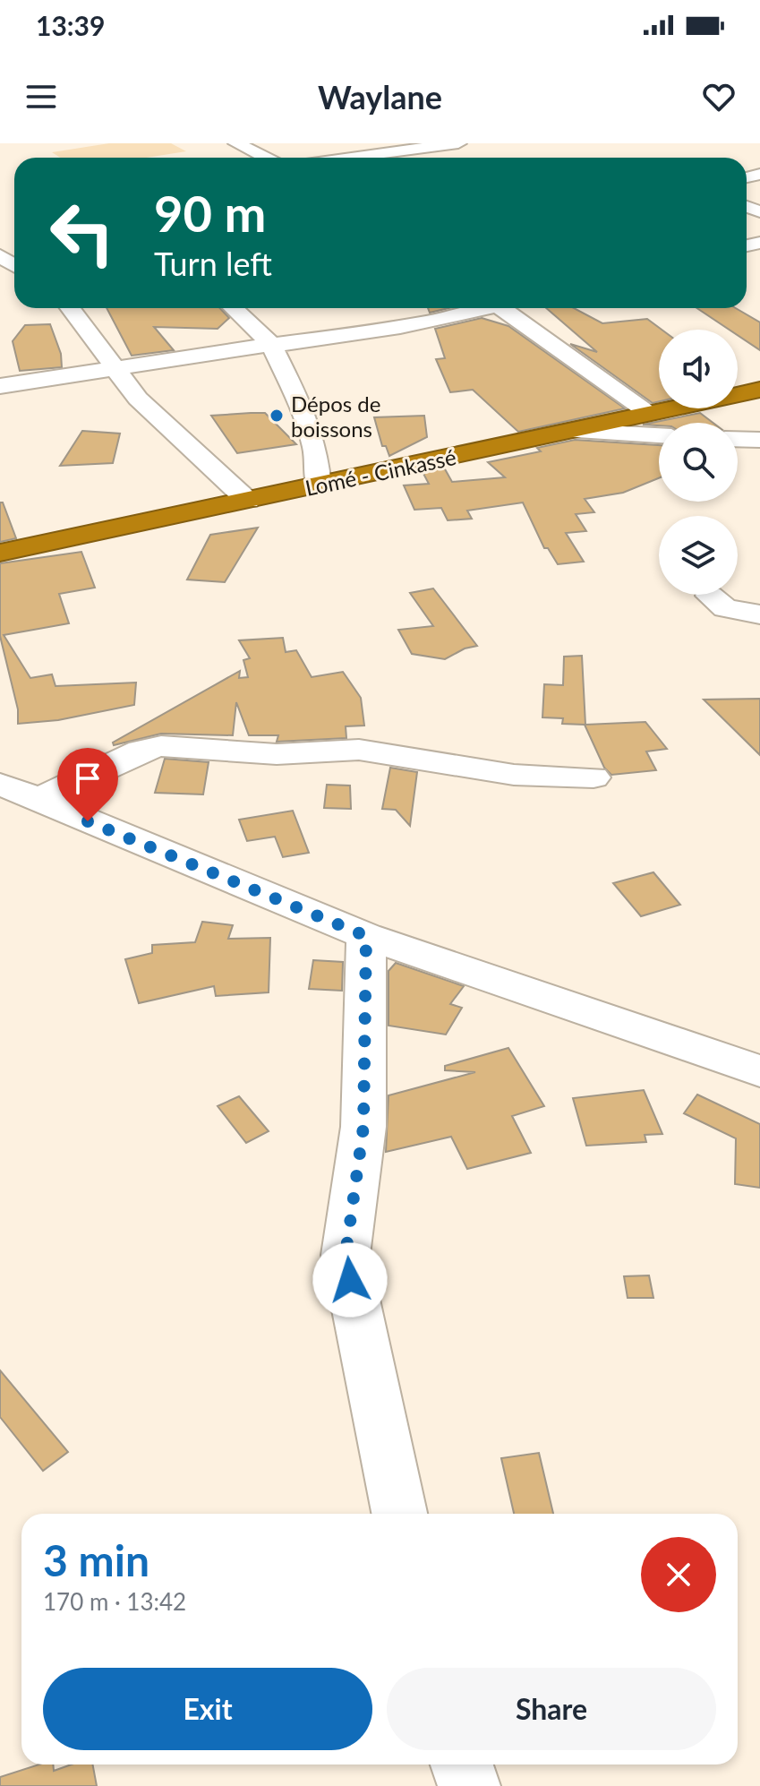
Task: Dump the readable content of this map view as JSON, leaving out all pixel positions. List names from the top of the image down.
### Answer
{
  "streets": {
    "highway": ["Lomé - Cinkassé"]
  },
  "places": ["Dépos de boissons"],
  "page": {
    "status": "13:39",
    "header": "Waylane",
    "turn": ["90 m", "Turn left"],
    "heading": ["3 min", "170 m · 13:42"],
    "buttons": ["Exit", "Share"]
  }
}
